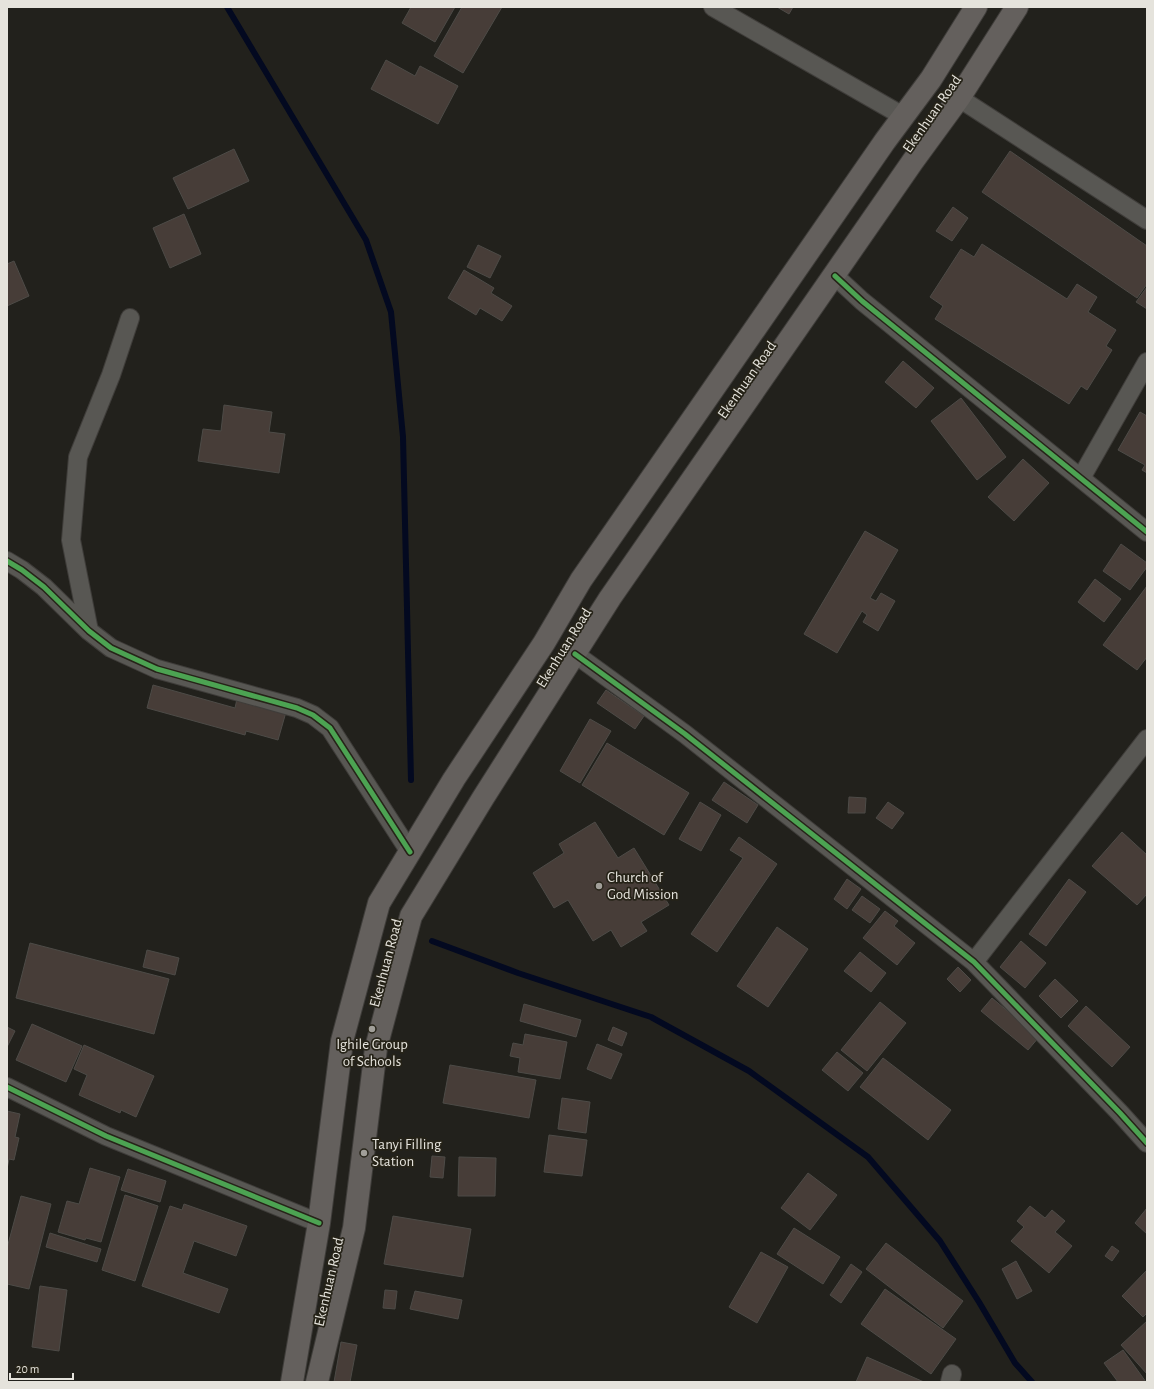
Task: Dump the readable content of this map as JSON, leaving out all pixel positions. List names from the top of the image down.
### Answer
{
  "streets": {
    "main road": ["Ekenhuan Road"]
  },
  "places": ["Church of God Mission", "Ighile Group of Schools", "Tanyi Filling Station"],
  "scale_bar": "20 m"
}
